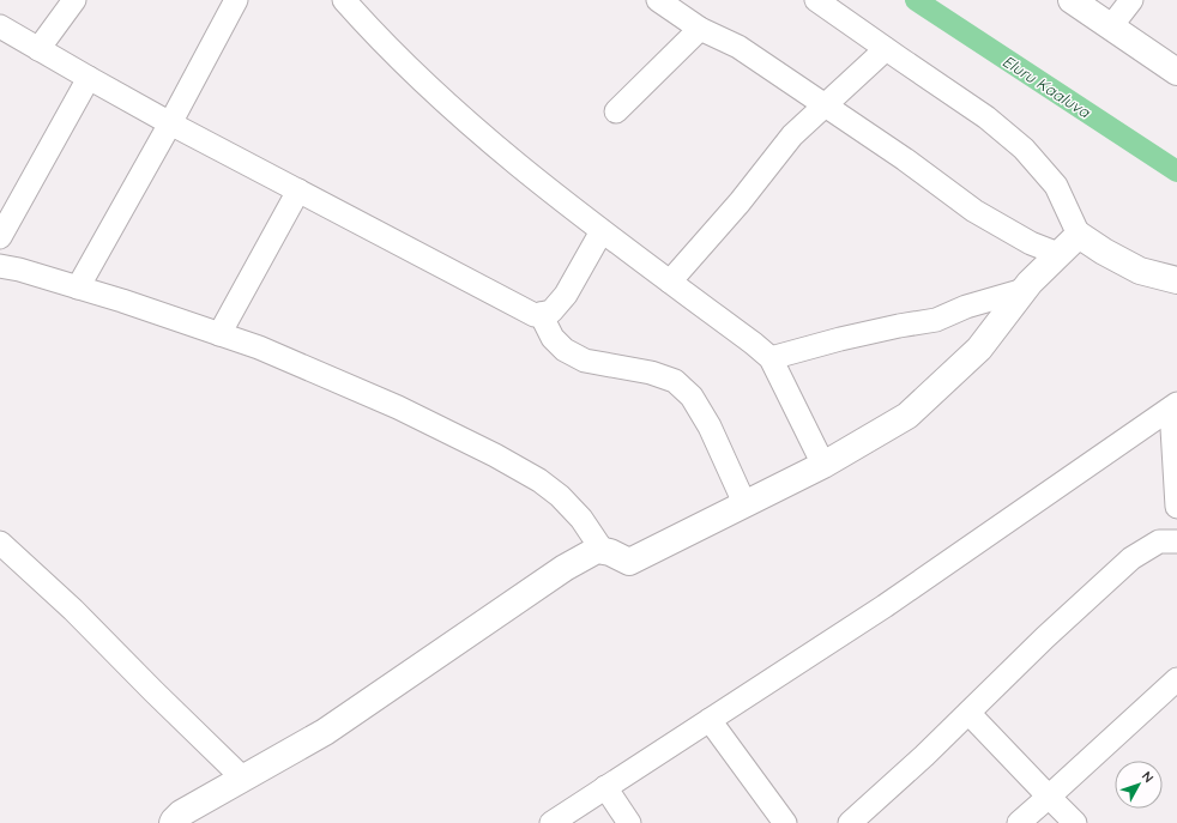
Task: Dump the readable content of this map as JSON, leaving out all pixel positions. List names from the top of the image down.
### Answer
{
  "water": ["Eluru Kaaluva"],
  "north": "top right"
}
